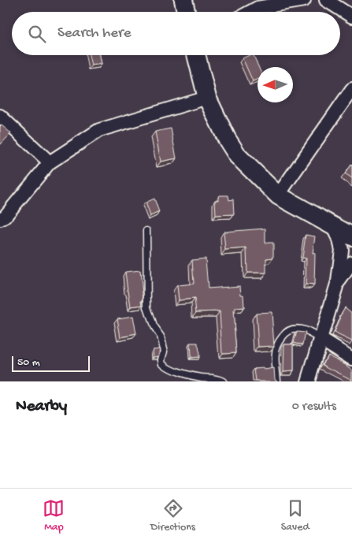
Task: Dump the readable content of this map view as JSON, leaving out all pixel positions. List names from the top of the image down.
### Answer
{
  "scale_bar": "50 m",
  "north": "left",
  "page": {
    "search": "Search here",
    "scale": "50 m",
    "heading": ["Nearby", "0 results"],
    "nav": ["Map", "Directions", "Saved"]
  }
}
